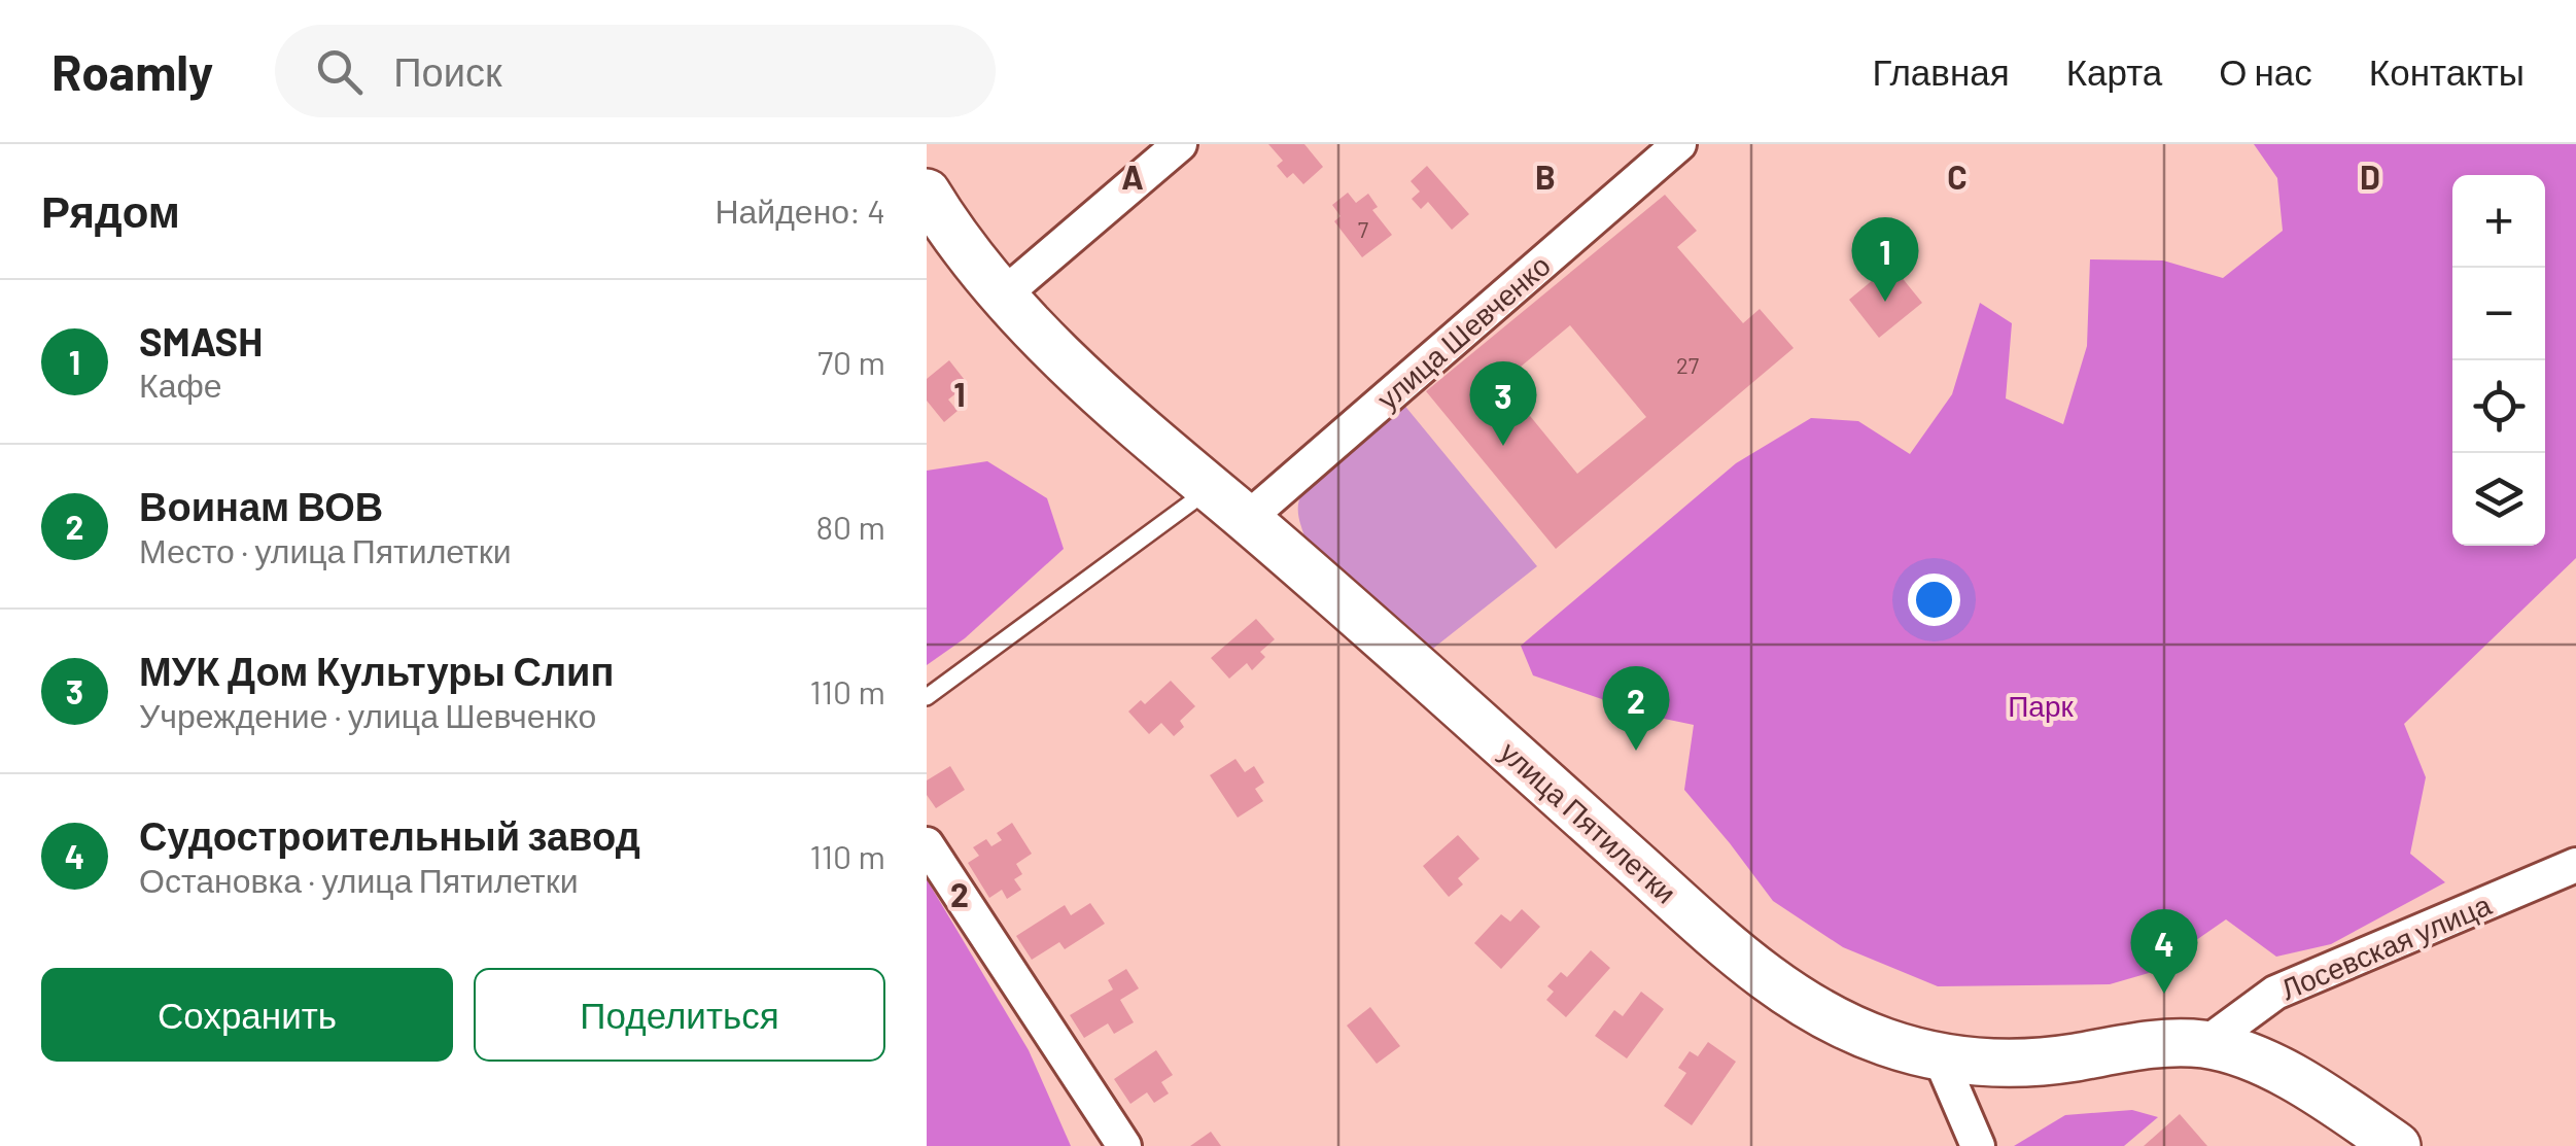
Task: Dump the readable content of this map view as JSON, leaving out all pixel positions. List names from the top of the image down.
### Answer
{
  "streets": {
    "main road": ["улица Пятилетки"],
    "street": ["улица Шевченко", "Лосевская улица"]
  },
  "crossings": [
    ["улица Шевченко", "улица Пятилетки"],
    ["улица Пятилетки", "Лосевская улица"]
  ],
  "parks": ["Парк"],
  "house_numbers": ["7", "27"],
  "page": {
    "header": "Roamly",
    "search": "Поиск",
    "nav": [
      "Главная",
      "Карта",
      "О нас",
      "Контакты"
    ],
    "heading": ["Рядом", "Найдено: 4"],
    "map_buttons": ["+", "−"],
    "pins": [
      "1",
      "3",
      "2",
      "4"
    ],
    "list": [
      {
        "mark": "1",
        "name": "SMASH",
        "note": "Кафе",
        "value": "70 m"
      },
      {
        "mark": "2",
        "name": "Воинам ВОВ",
        "note": "Место · улица Пятилетки",
        "value": "80 m"
      },
      {
        "mark": "3",
        "name": "МУК Дом Культуры Слип",
        "note": "Учреждение · улица Шевченко",
        "value": "110 m"
      },
      {
        "mark": "4",
        "name": "Судостроительный завод",
        "note": "Остановка · улица Пятилетки",
        "value": "110 m"
      }
    ],
    "buttons": ["Сохранить", "Поделиться"]
  },
  "grid": {
    "columns": [
      "A",
      "B",
      "C",
      "D"
    ],
    "rows": ["1", "2"]
  }
}
